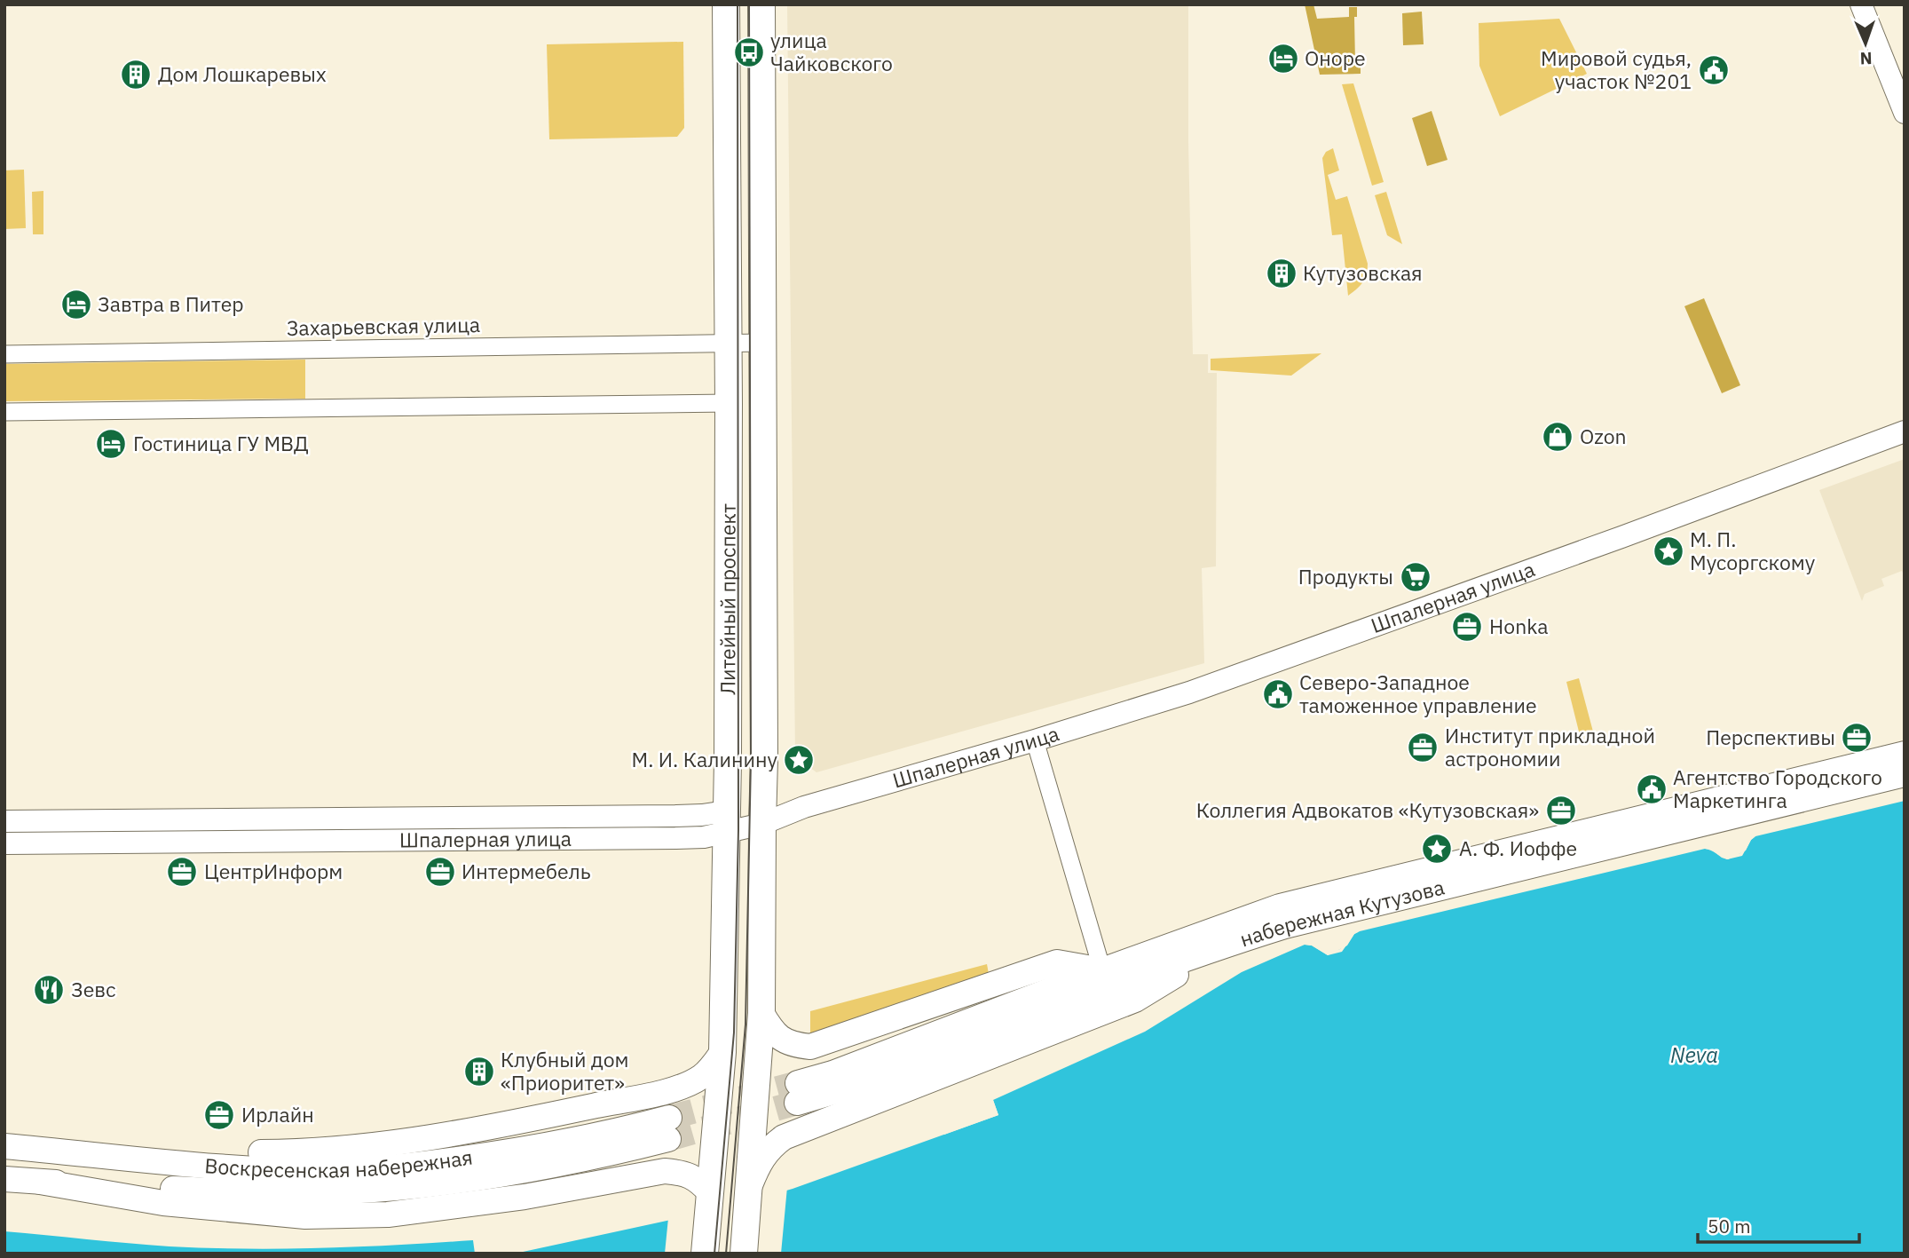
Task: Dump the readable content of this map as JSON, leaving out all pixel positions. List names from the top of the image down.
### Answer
{
  "streets": {
    "main road": ["Литейный проспект", "набережная Кутузова", "Воскресенская набережная"],
    "street": ["Захарьевская улица", "Шпалерная улица"]
  },
  "crossings": [
    ["Захарьевская улица", "Литейный проспект"],
    ["Шпалерная улица", "Литейный проспект"]
  ],
  "water": ["Neva"],
  "places": {
    "bus stop": ["улица Чайковского"],
    "hotel": ["Оноре", "Завтра в Питер", "Гостиница ГУ МВД"],
    "public building": ["Мировой судья, участок №201", "Северо-Западное таможенное управление", "Агентство Городского Маркетинга"],
    "building": ["Дом Лошкаревых", "Кутузовская", "Клубный дом «Приоритет»"],
    "shop": ["Ozon"],
    "place": ["М. П. Мусоргскому", "М. И. Калинину", "А. Ф. Иоффе"],
    "supermarket": ["Продукты"],
    "office": [
      "Honka",
      "Перспективы",
      "Институт прикладной астрономии",
      "Коллегия Адвокатов «Кутузовская»",
      "ЦентрИнформ",
      "Интермебель",
      "Ирлайн"
    ],
    "restaurant": ["Зевс"]
  },
  "scale_bar": "50 m",
  "north": "bottom"
}
